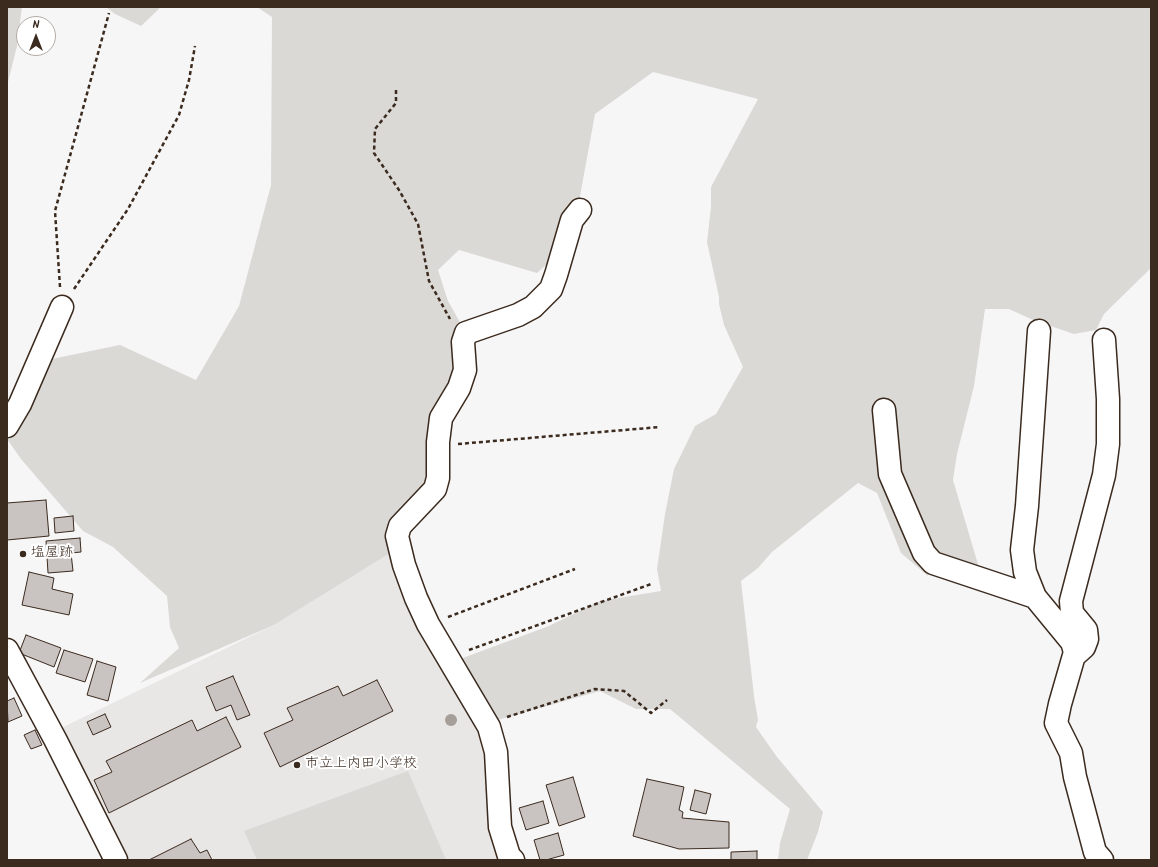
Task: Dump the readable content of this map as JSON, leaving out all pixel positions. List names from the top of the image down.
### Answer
{
  "places": ["塩屋跡", "市立上内田小学校"],
  "north": "top"
}
